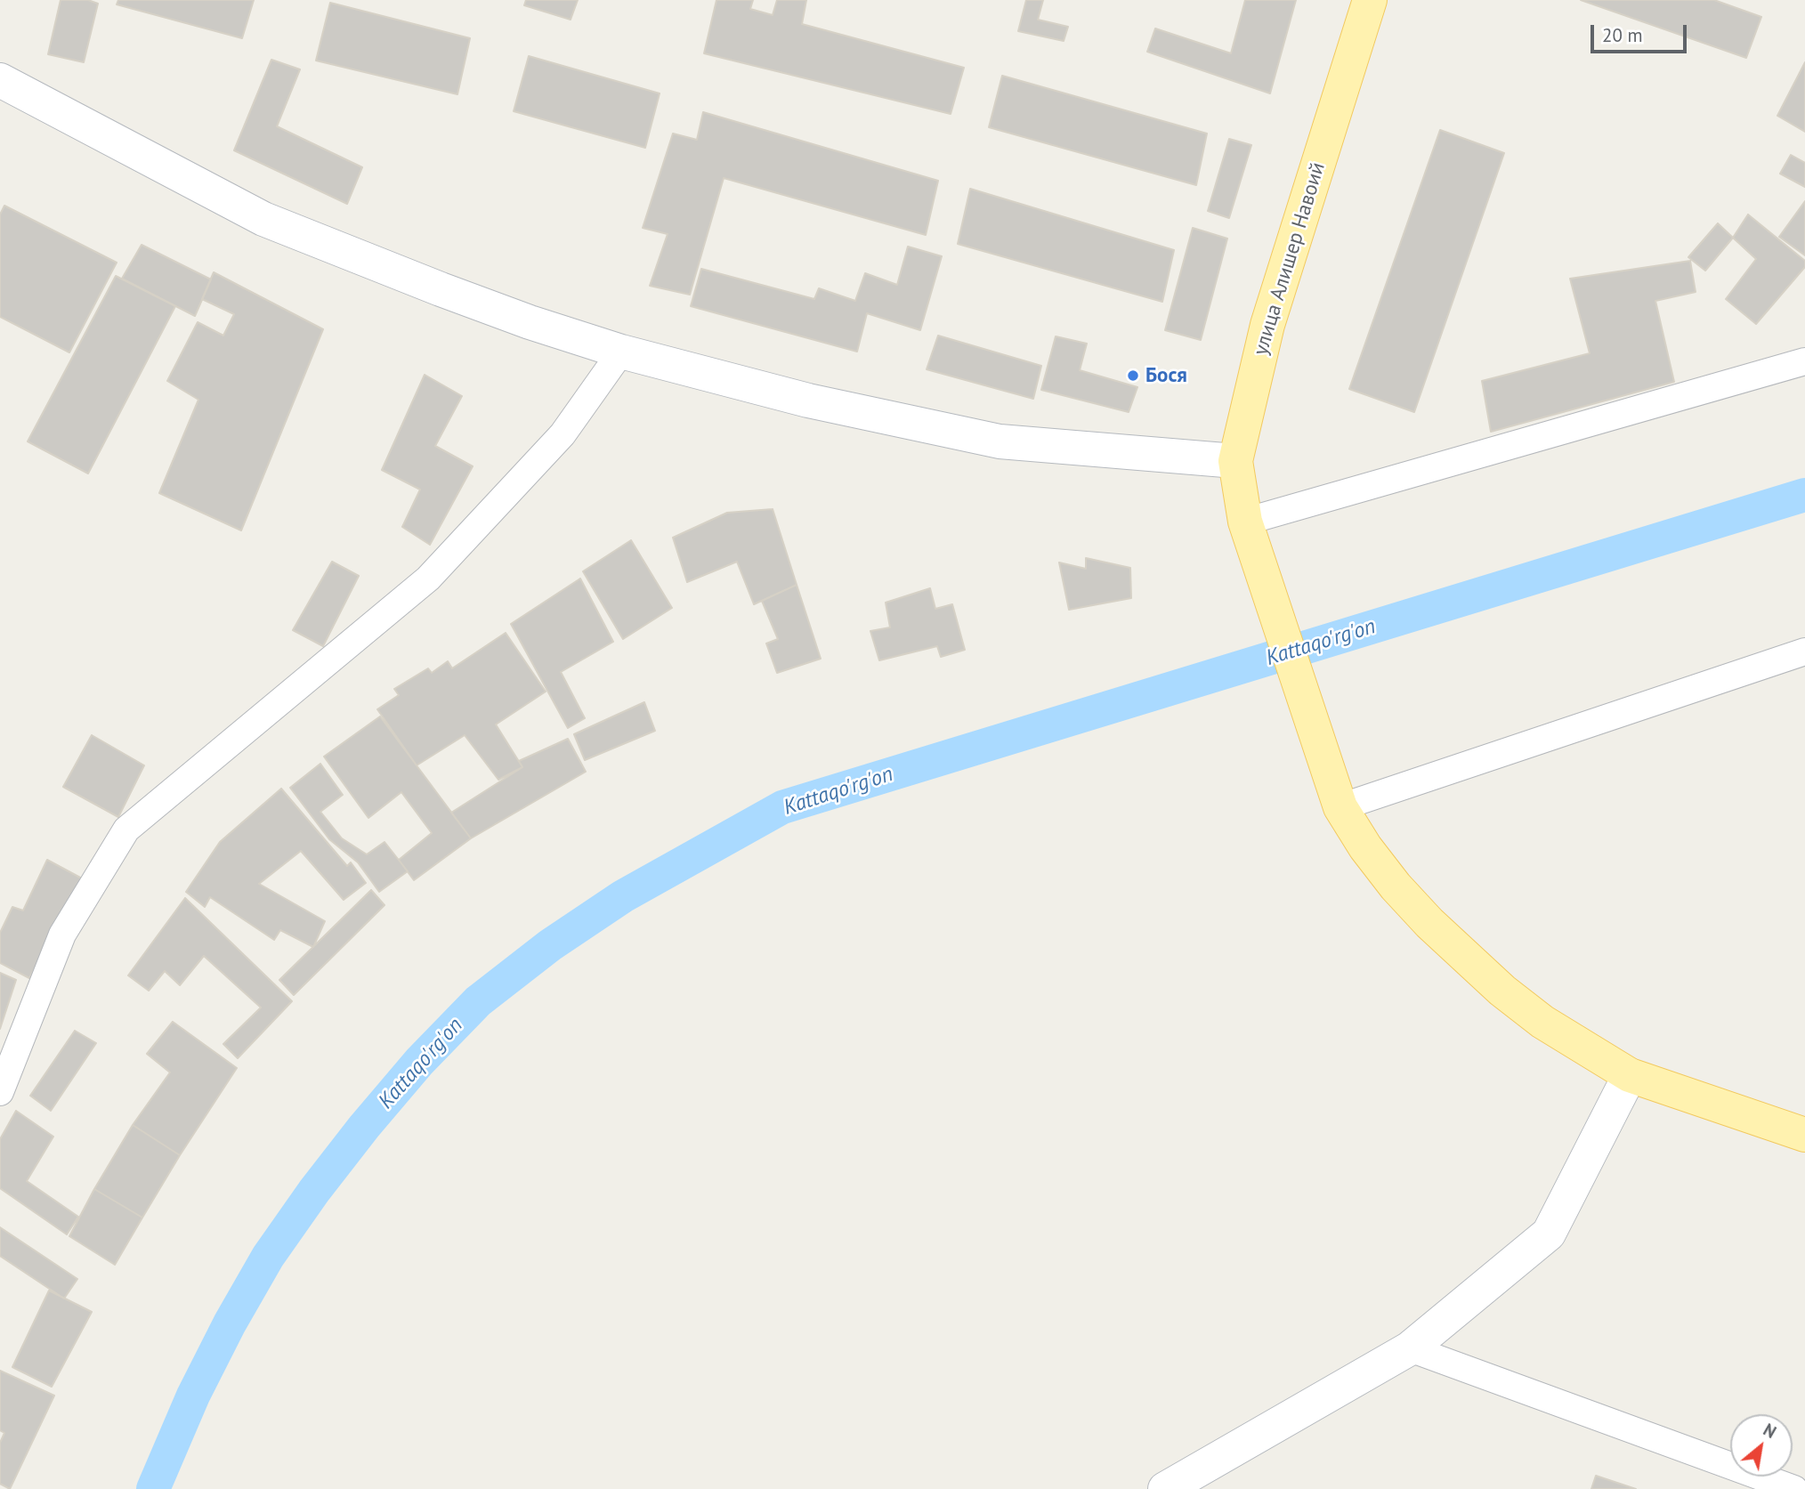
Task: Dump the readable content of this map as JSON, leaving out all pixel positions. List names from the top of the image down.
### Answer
{
  "streets": {
    "main road": ["улица Алишер Навоий"]
  },
  "water": ["Kattaqo'rg'on"],
  "places": ["Бося"],
  "scale_bar": "20 m",
  "north": "top right"
}
